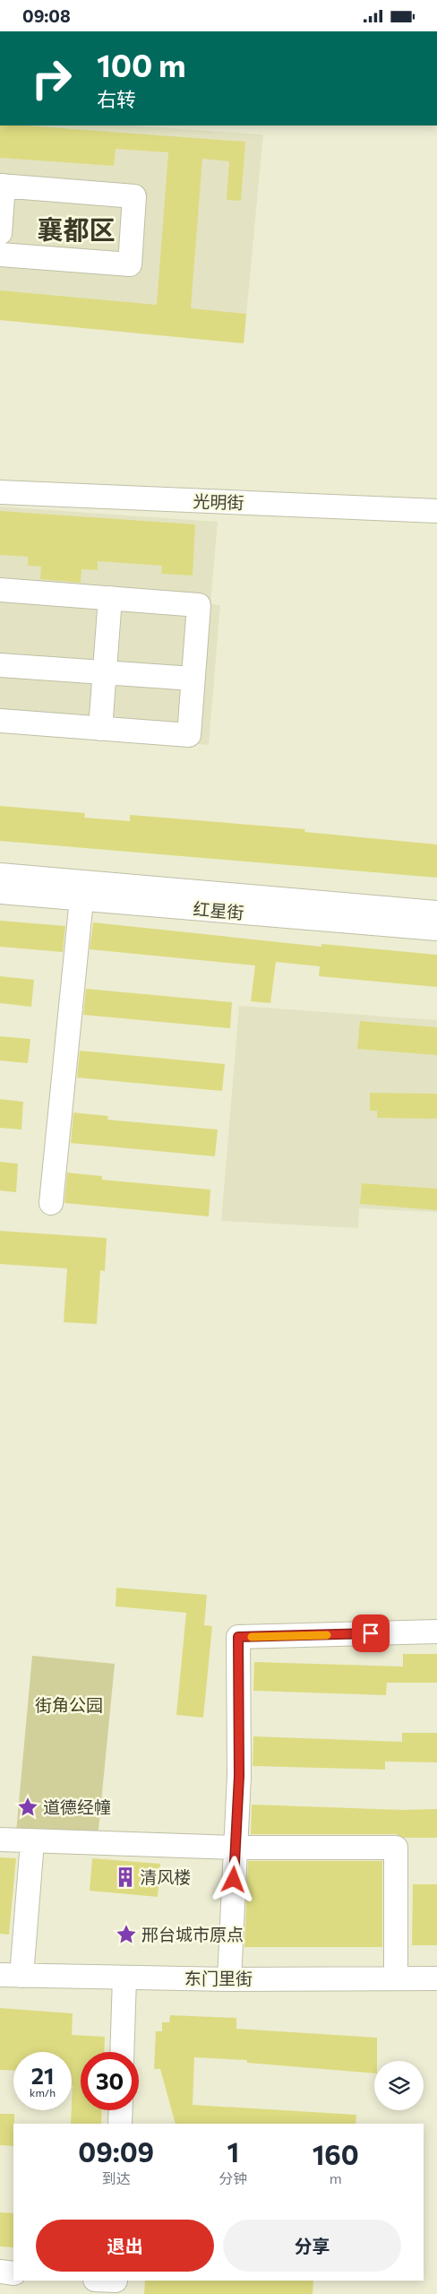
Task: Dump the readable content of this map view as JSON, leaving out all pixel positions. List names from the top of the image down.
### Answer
{
  "streets": {
    "street": ["光明街", "红星街", "东门里街"]
  },
  "districts": ["襄都区"],
  "parks": ["街角公园"],
  "places": {
    "place": ["道德经幢", "邢台城市原点"],
    "building": ["清风楼"]
  },
  "page": {
    "status": "09:08",
    "turn": ["100 m", "右转"],
    "speed": "21 km/h",
    "limit": "30",
    "eta": [
      "09:09",
      "到达",
      "1",
      "分钟",
      "160",
      "m"
    ],
    "buttons": ["退出", "分享"]
  }
}
